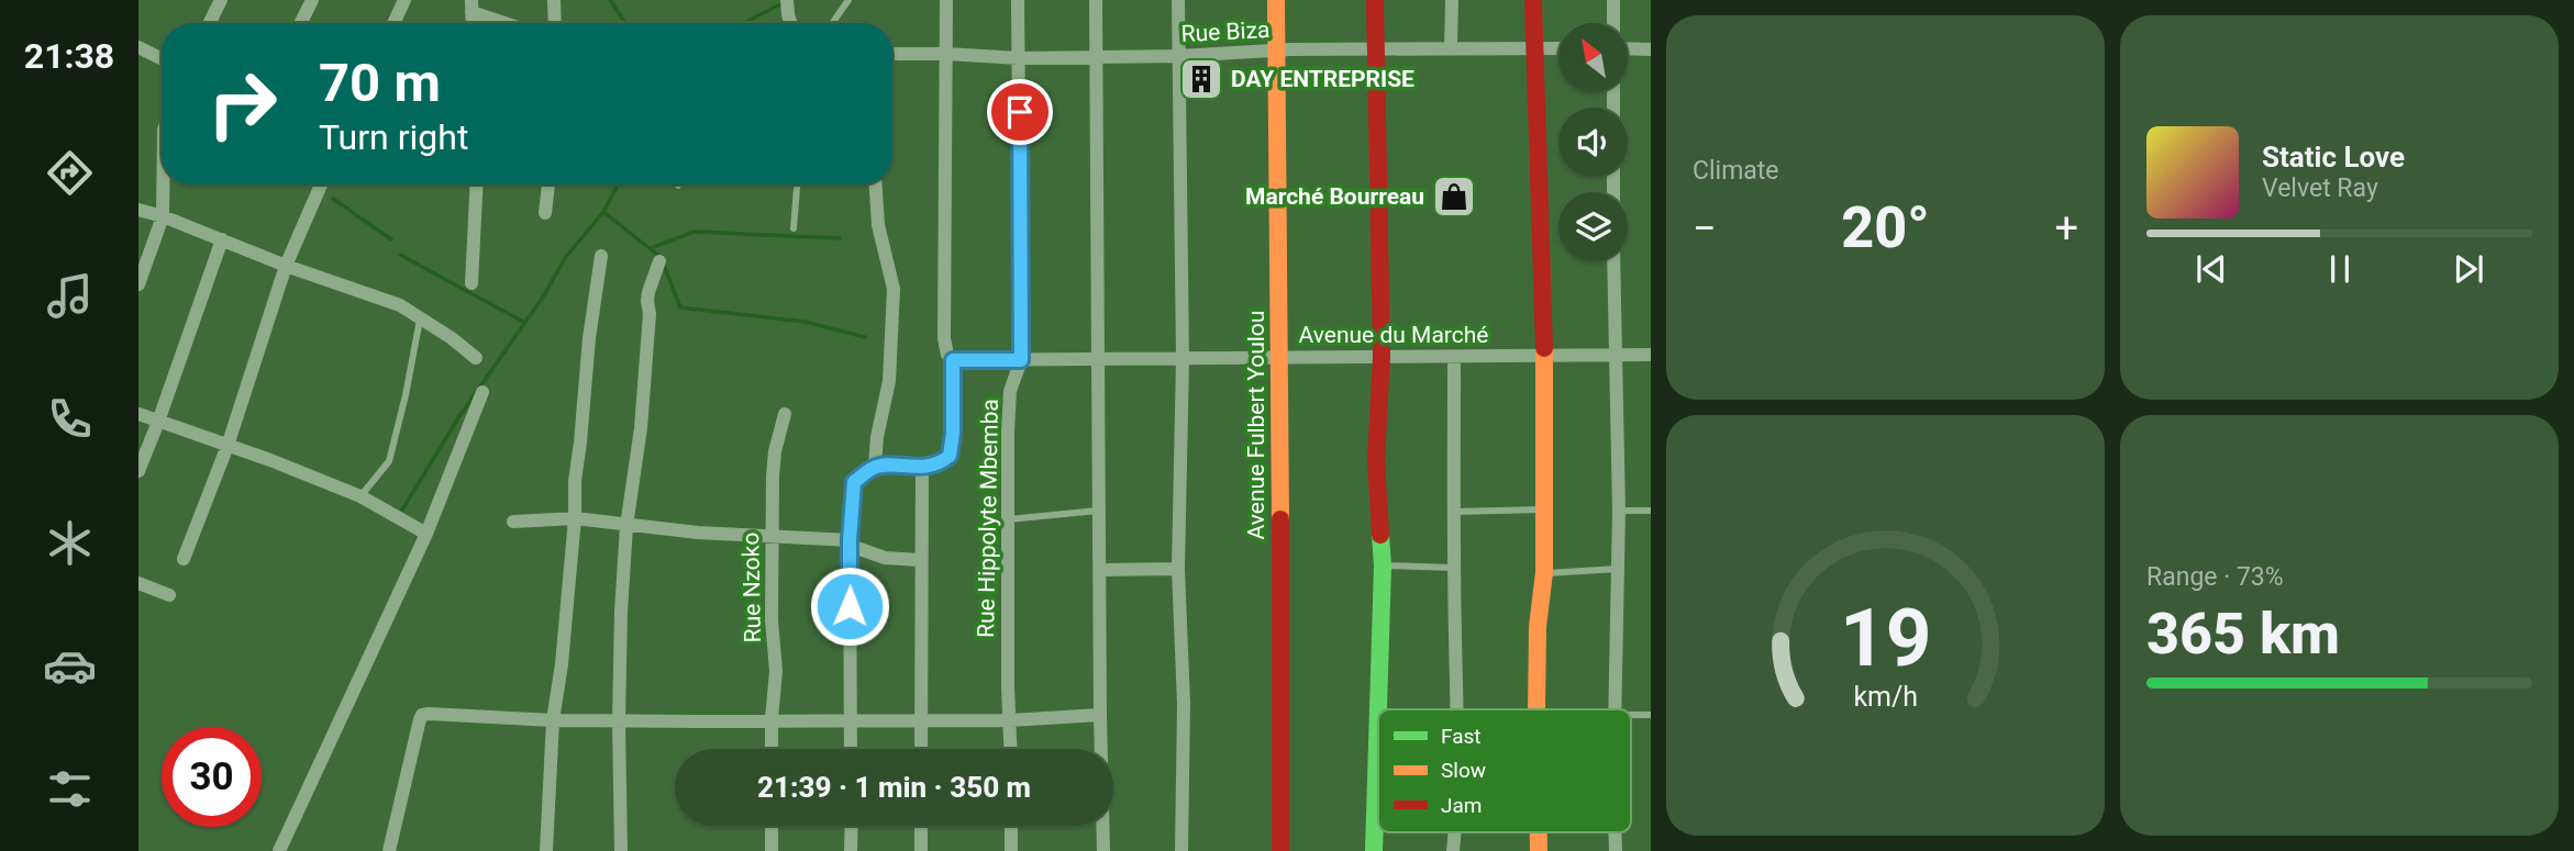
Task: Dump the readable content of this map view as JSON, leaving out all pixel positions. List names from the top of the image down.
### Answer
{
  "streets": {
    "street": [
      "Rue Biza",
      "Avenue du Marché",
      "Avenue Fulbert Youlou",
      "Rue Hippolyte Mbemba",
      "Rue Nzoko"
    ]
  },
  "crossings": [
    ["Rue Biza", "Avenue Fulbert Youlou"],
    ["Rue Biza", "Rue Hippolyte Mbemba"],
    ["Avenue du Marché", "Avenue Fulbert Youlou"],
    ["Avenue du Marché", "Rue Hippolyte Mbemba"]
  ],
  "places": {
    "building": ["DAY ENTREPRISE"],
    "shop": ["Marché Bourreau"]
  },
  "legend": ["Fast", "Slow", "Jam"],
  "north": "top left",
  "page": {
    "tabs": "21:38",
    "tile": [
      "Climate",
      ["Range · 73%", "365 km"]
    ],
    "turn": ["70 m", "Turn right"],
    "song": ["Static Love", "Velvet Ray"],
    "heat": ["−", "20°", "+"],
    "limit": "30",
    "trip": "21:39 · 1 min · 350 m",
    "gauge": ["19", "km/h"]
  }
}
